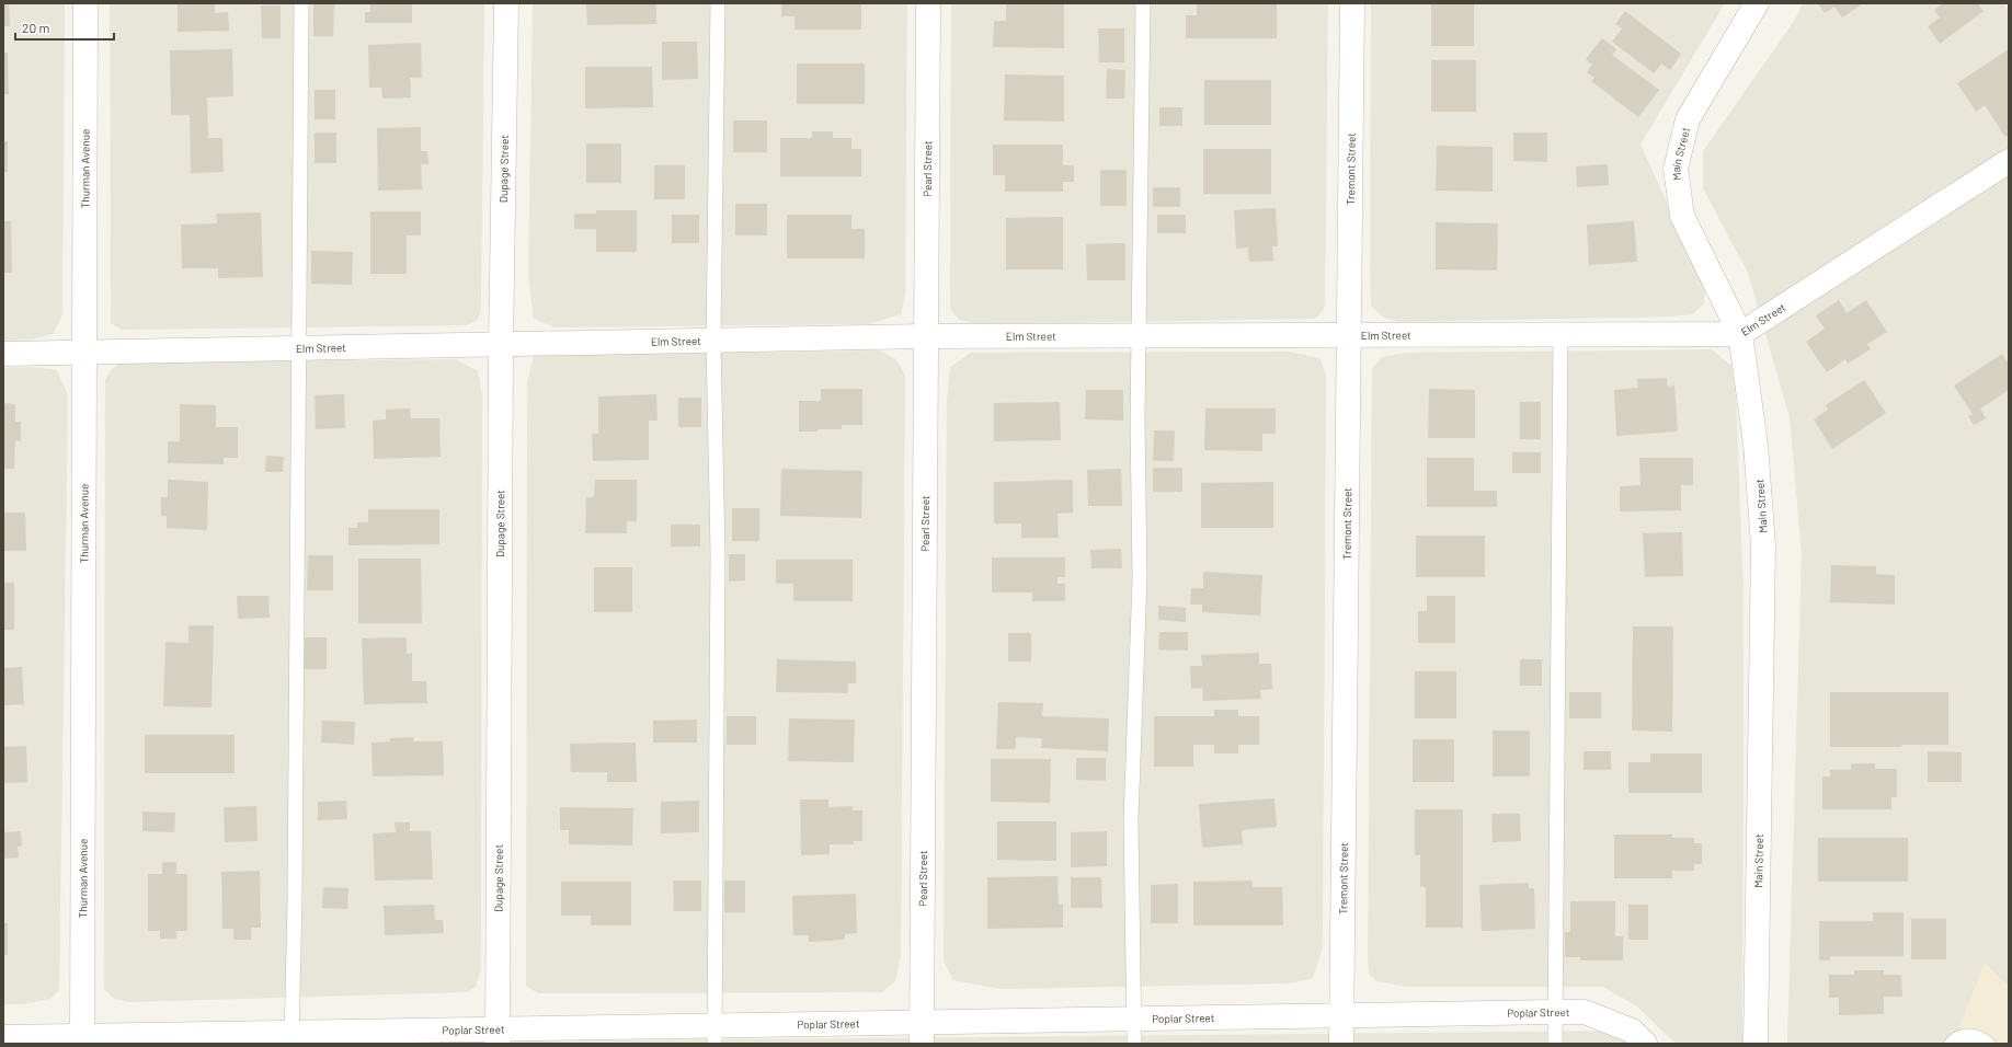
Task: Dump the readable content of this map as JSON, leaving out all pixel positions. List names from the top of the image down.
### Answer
{
  "streets": {
    "street": [
      "Main Street",
      "Thurman Avenue",
      "Dupage Street",
      "Pearl Street",
      "Tremont Street",
      "Elm Street",
      "Poplar Street"
    ]
  },
  "crossings": [
    ["Main Street", "Elm Street"],
    ["Thurman Avenue", "Elm Street"],
    ["Thurman Avenue", "Poplar Street"],
    ["Dupage Street", "Elm Street"],
    ["Dupage Street", "Poplar Street"],
    ["Pearl Street", "Elm Street"],
    ["Pearl Street", "Poplar Street"],
    ["Tremont Street", "Elm Street"],
    ["Tremont Street", "Poplar Street"]
  ],
  "scale_bar": "20 m"
}
